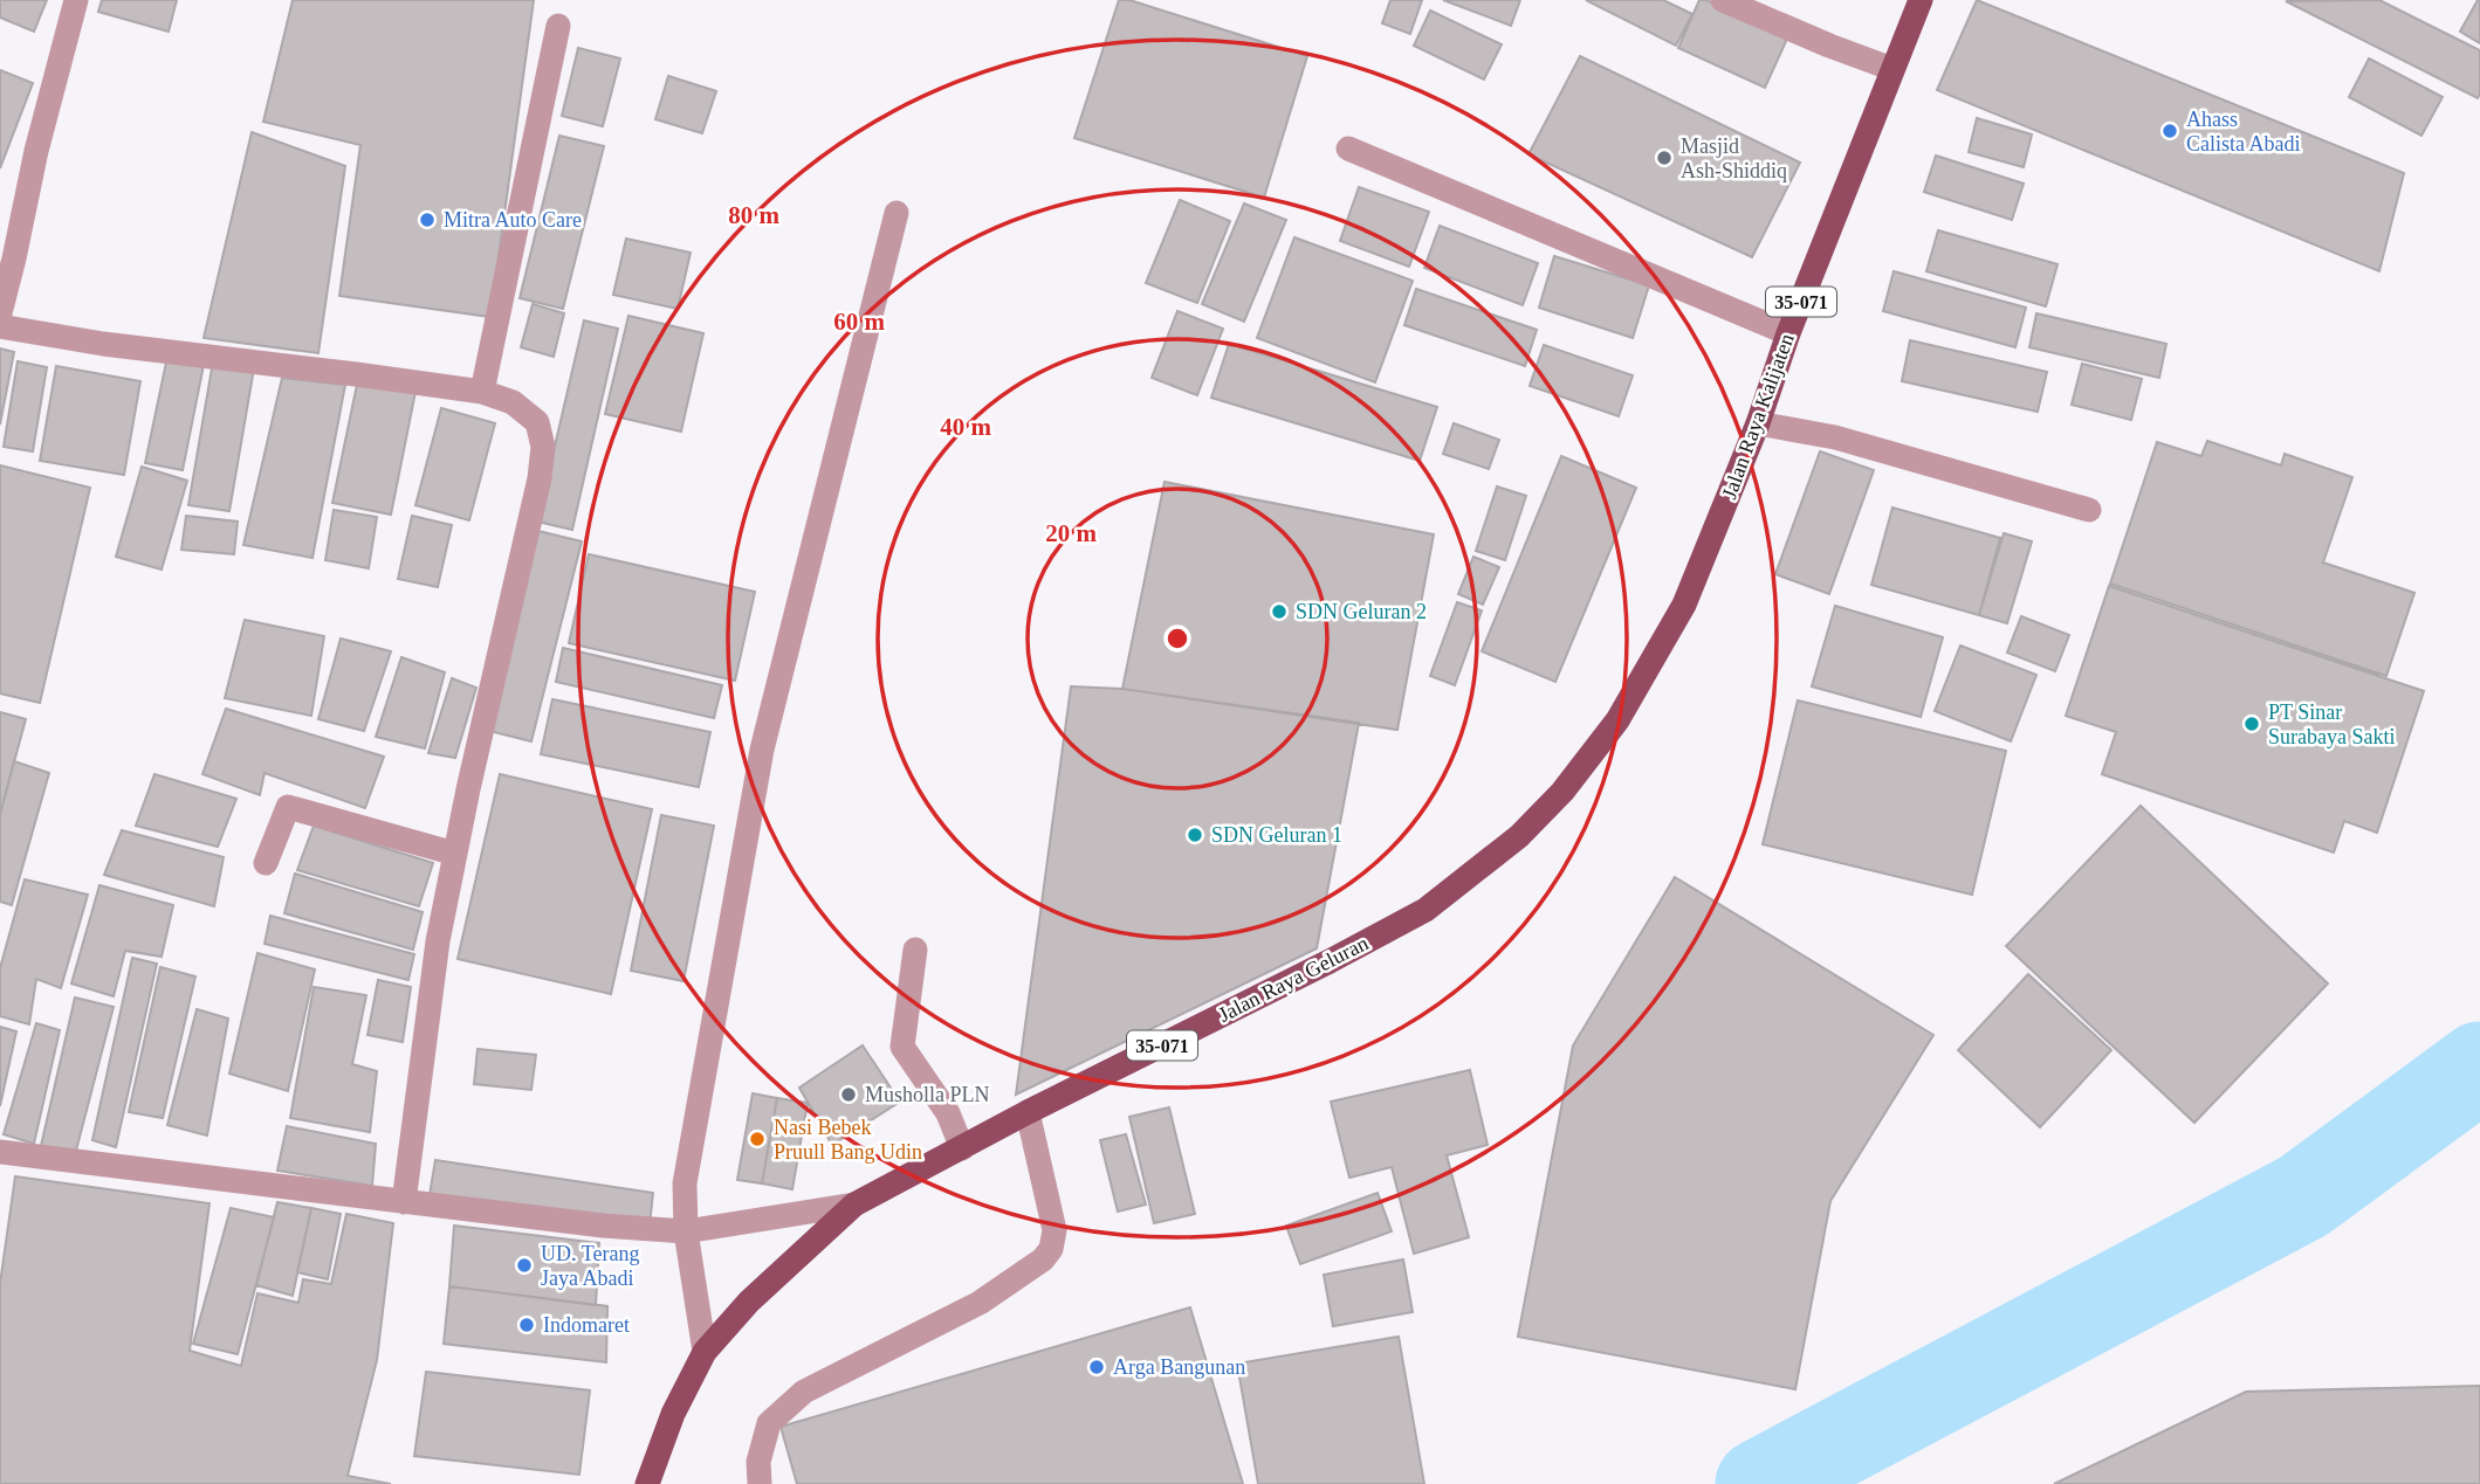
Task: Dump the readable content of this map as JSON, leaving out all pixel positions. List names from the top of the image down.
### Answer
{
  "streets": {
    "main road": ["35-071", "Jalan Raya Kalijaten", "Jalan Raya Geluran"]
  },
  "crossings": [
    ["Jalan Raya Kalijaten", "Jalan Raya Geluran"]
  ],
  "places": [
    "Ahass Calista Abadi",
    "Masjid Ash-Shiddiq",
    "Mitra Auto Care",
    "SDN Geluran 2",
    "PT Sinar Surabaya Sakti",
    "SDN Geluran 1",
    "Musholla PLN",
    "Nasi Bebek Pruull Bang Udin",
    "UD. Terang Jaya Abadi",
    "Indomaret",
    "Arga Bangunan"
  ],
  "rings": [
    "80 m",
    "60 m",
    "40 m",
    "20 m"
  ]
}
